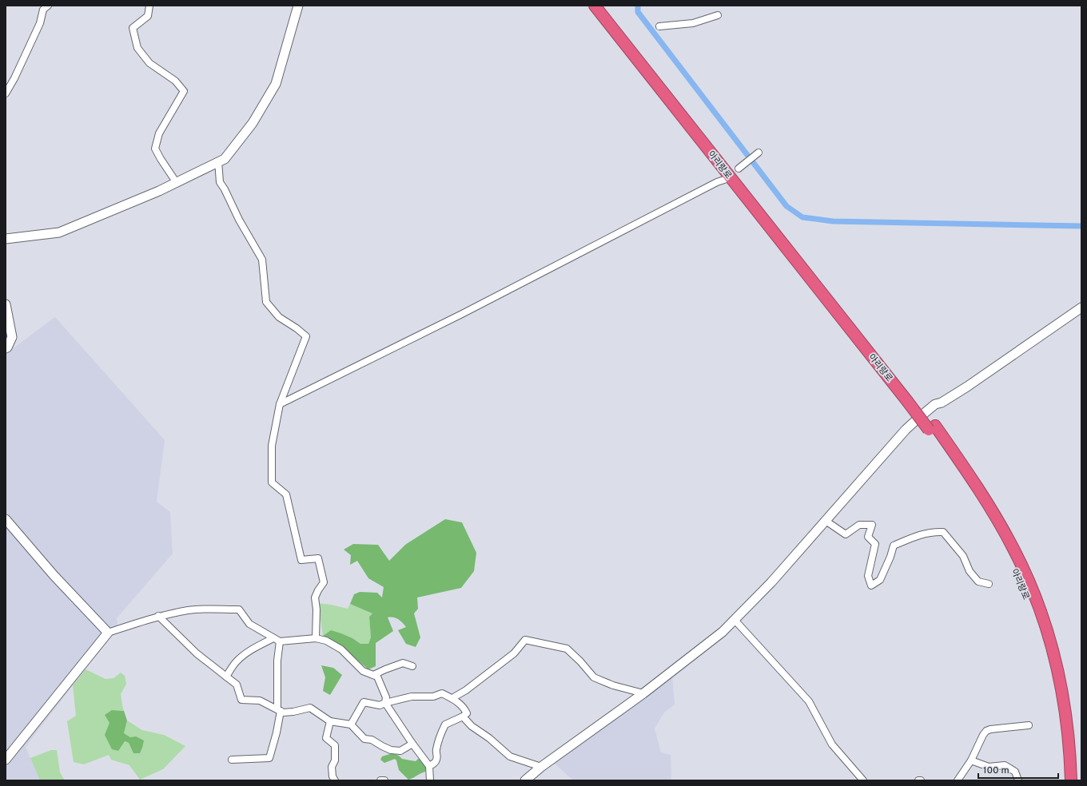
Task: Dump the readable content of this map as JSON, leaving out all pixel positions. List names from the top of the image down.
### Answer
{
  "streets": {
    "highway": ["아리랑로"]
  },
  "scale_bar": "100 m"
}
